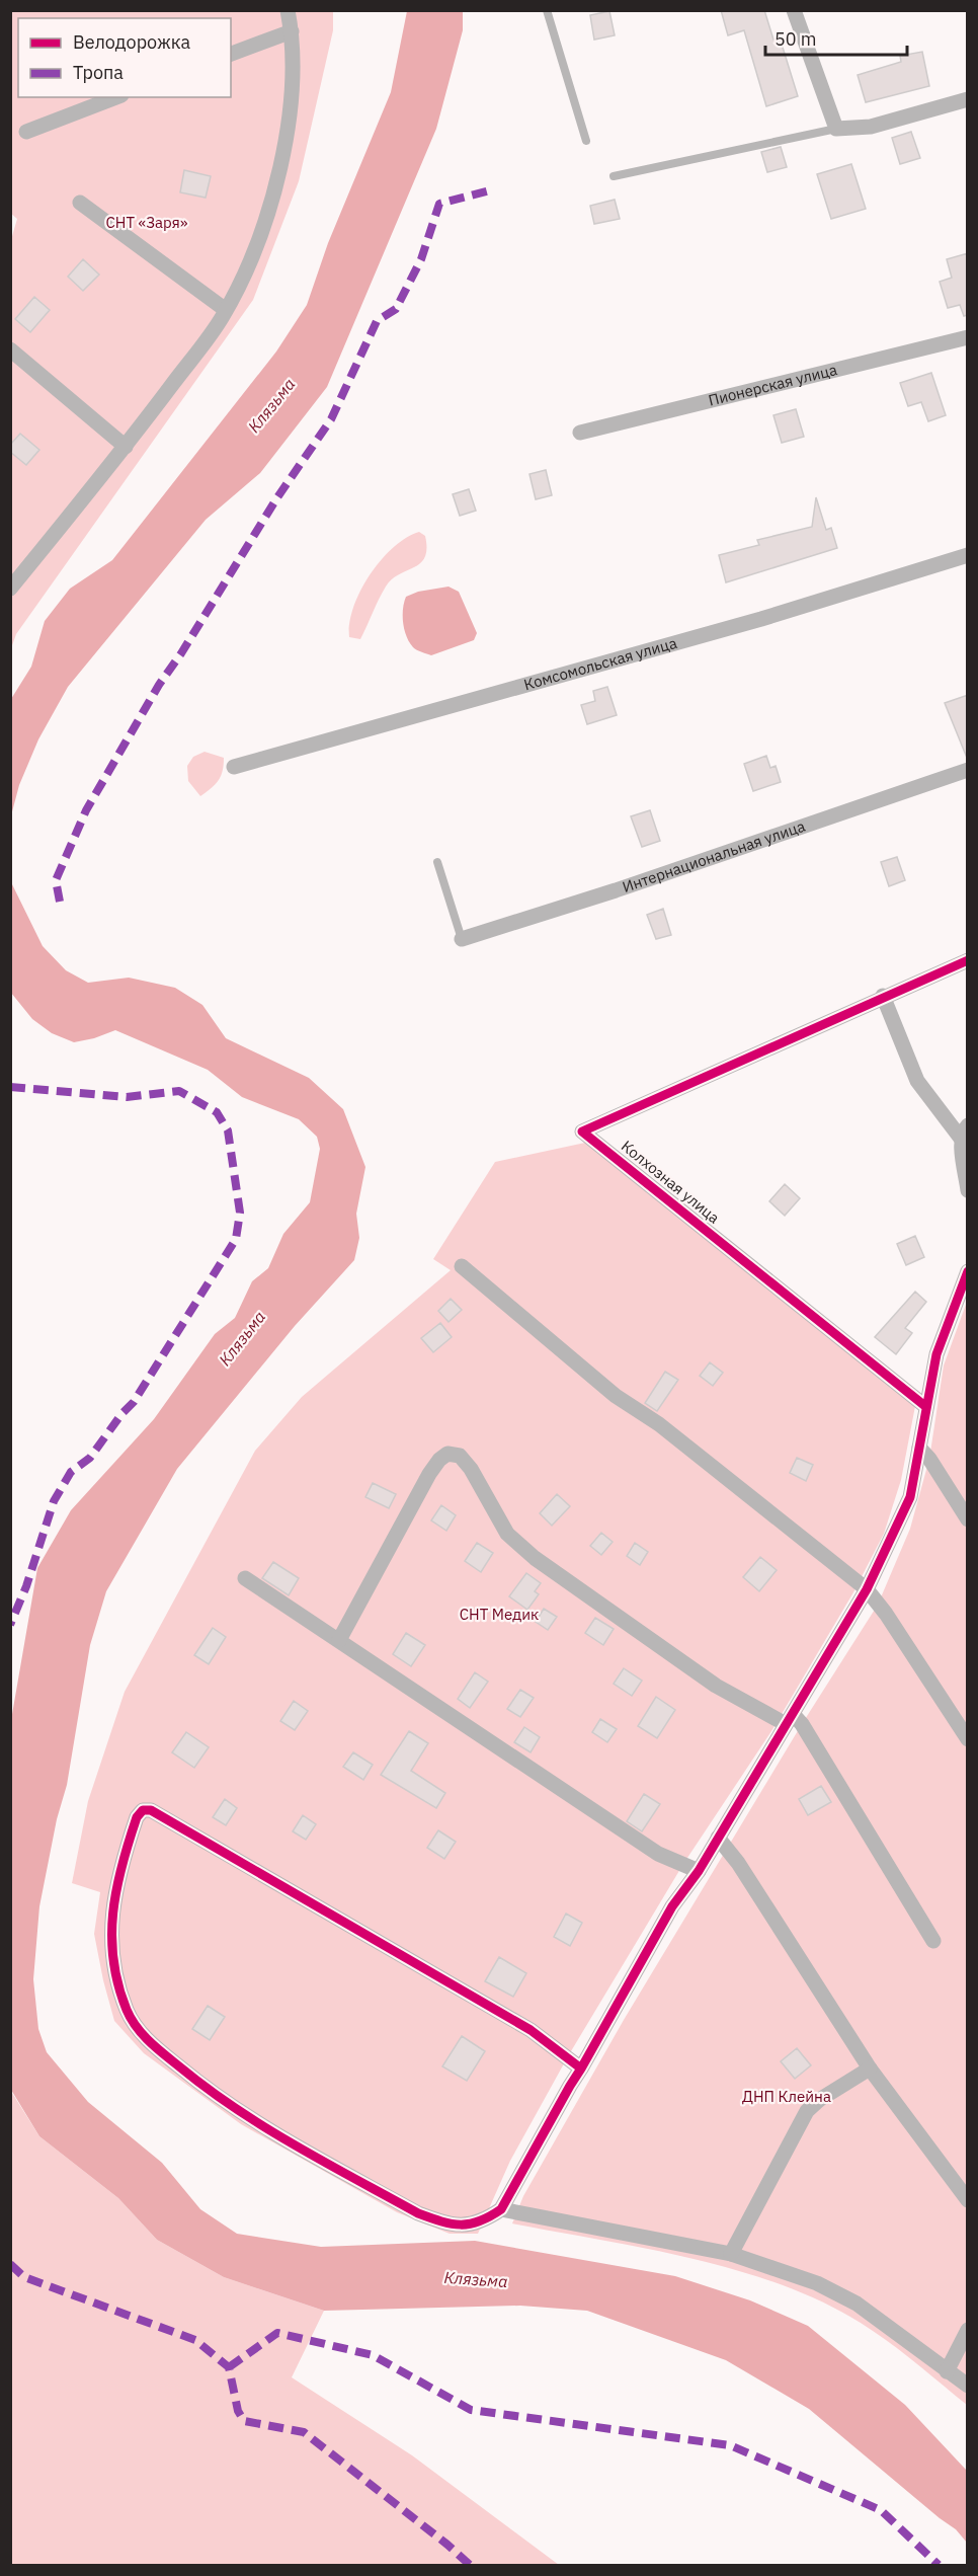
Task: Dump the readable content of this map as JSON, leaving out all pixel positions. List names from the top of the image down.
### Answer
{
  "streets": {
    "street": [
      "Пионерская улица",
      "Комсомольская улица",
      "Интернациональная улица",
      "Колхозная улица"
    ]
  },
  "water": ["Клязьма"],
  "parks": ["СНТ «Заря»", "СНТ Медик", "ДНП Клейна"],
  "legend": ["Велодорожка", "Тропа"],
  "scale_bar": "50 m"
}
